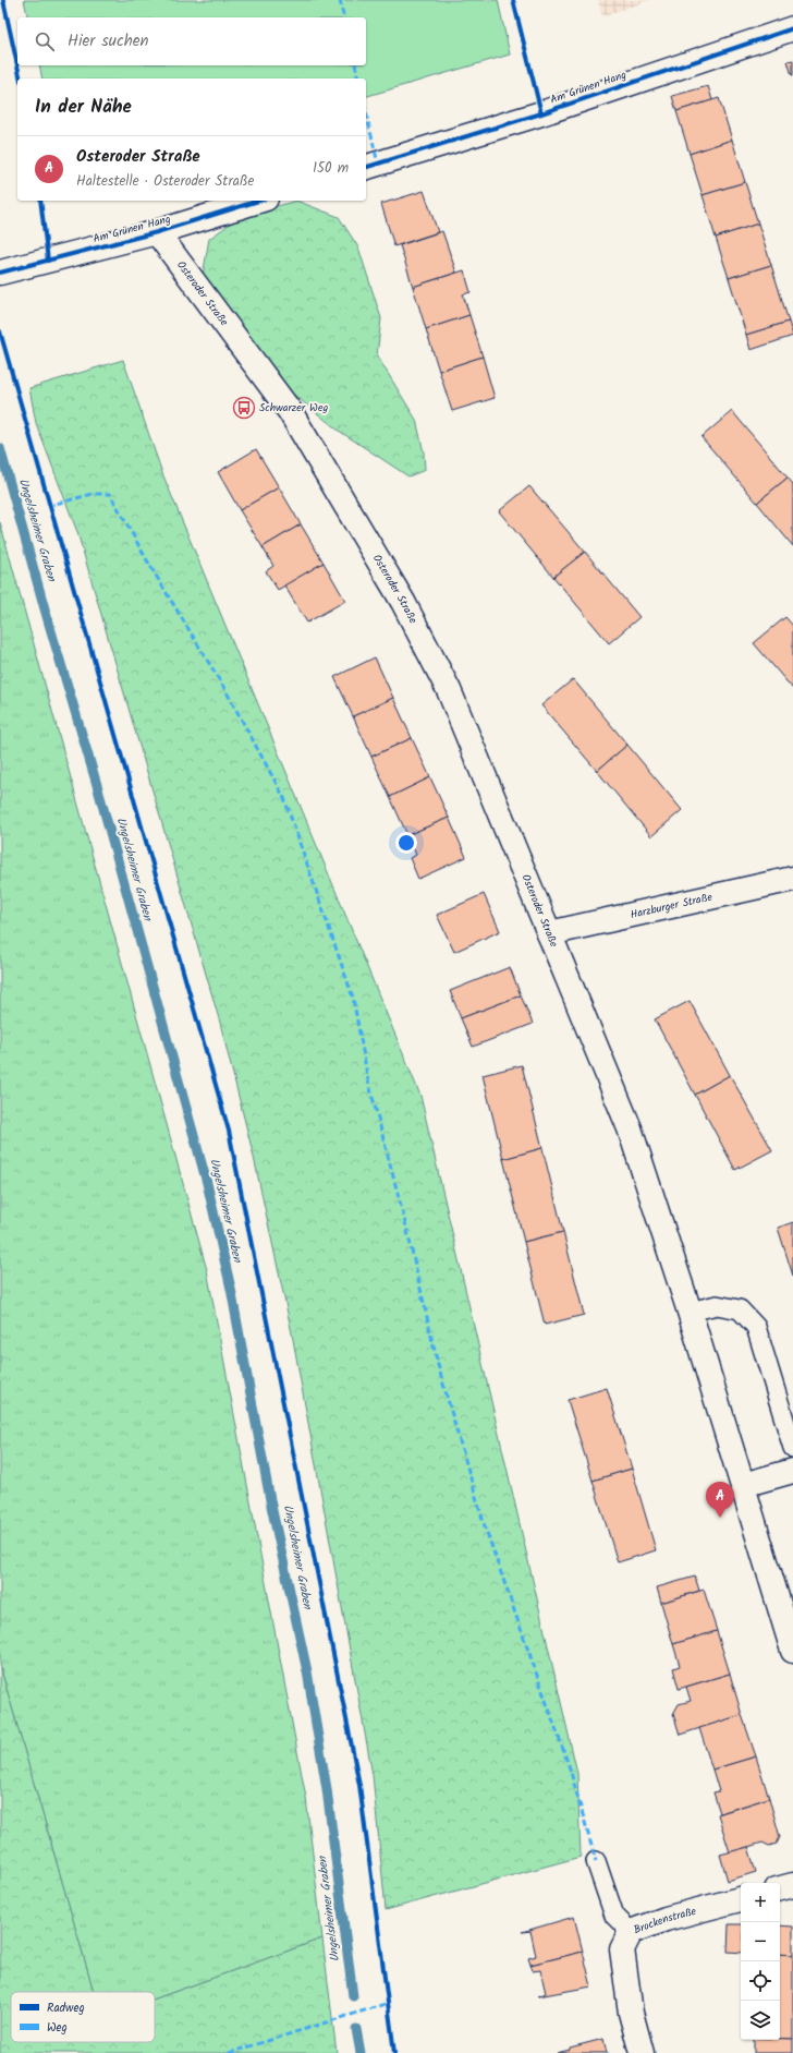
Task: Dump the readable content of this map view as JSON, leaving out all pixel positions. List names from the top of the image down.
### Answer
{
  "streets": {
    "street": [
      "Am Grünen Hang",
      "Osteroder Straße",
      "Harzburger Straße",
      "Brockenstraße"
    ]
  },
  "crossings": [
    ["Am Grünen Hang", "Osteroder Straße"],
    ["Osteroder Straße", "Harzburger Straße"]
  ],
  "water": ["Ungelsheimer Graben"],
  "places": {
    "bus stop": ["Schwarzer Weg"]
  },
  "legend": ["Radweg", "Weg"],
  "page": {
    "search": "Hier suchen",
    "heading": "In der Nähe",
    "list": [
      {
        "mark": "A",
        "name": "Osteroder Straße",
        "note": "Haltestelle · Osteroder Straße",
        "value": "150 m"
      }
    ],
    "pins": "A",
    "map_buttons": ["+", "−"]
  }
}
